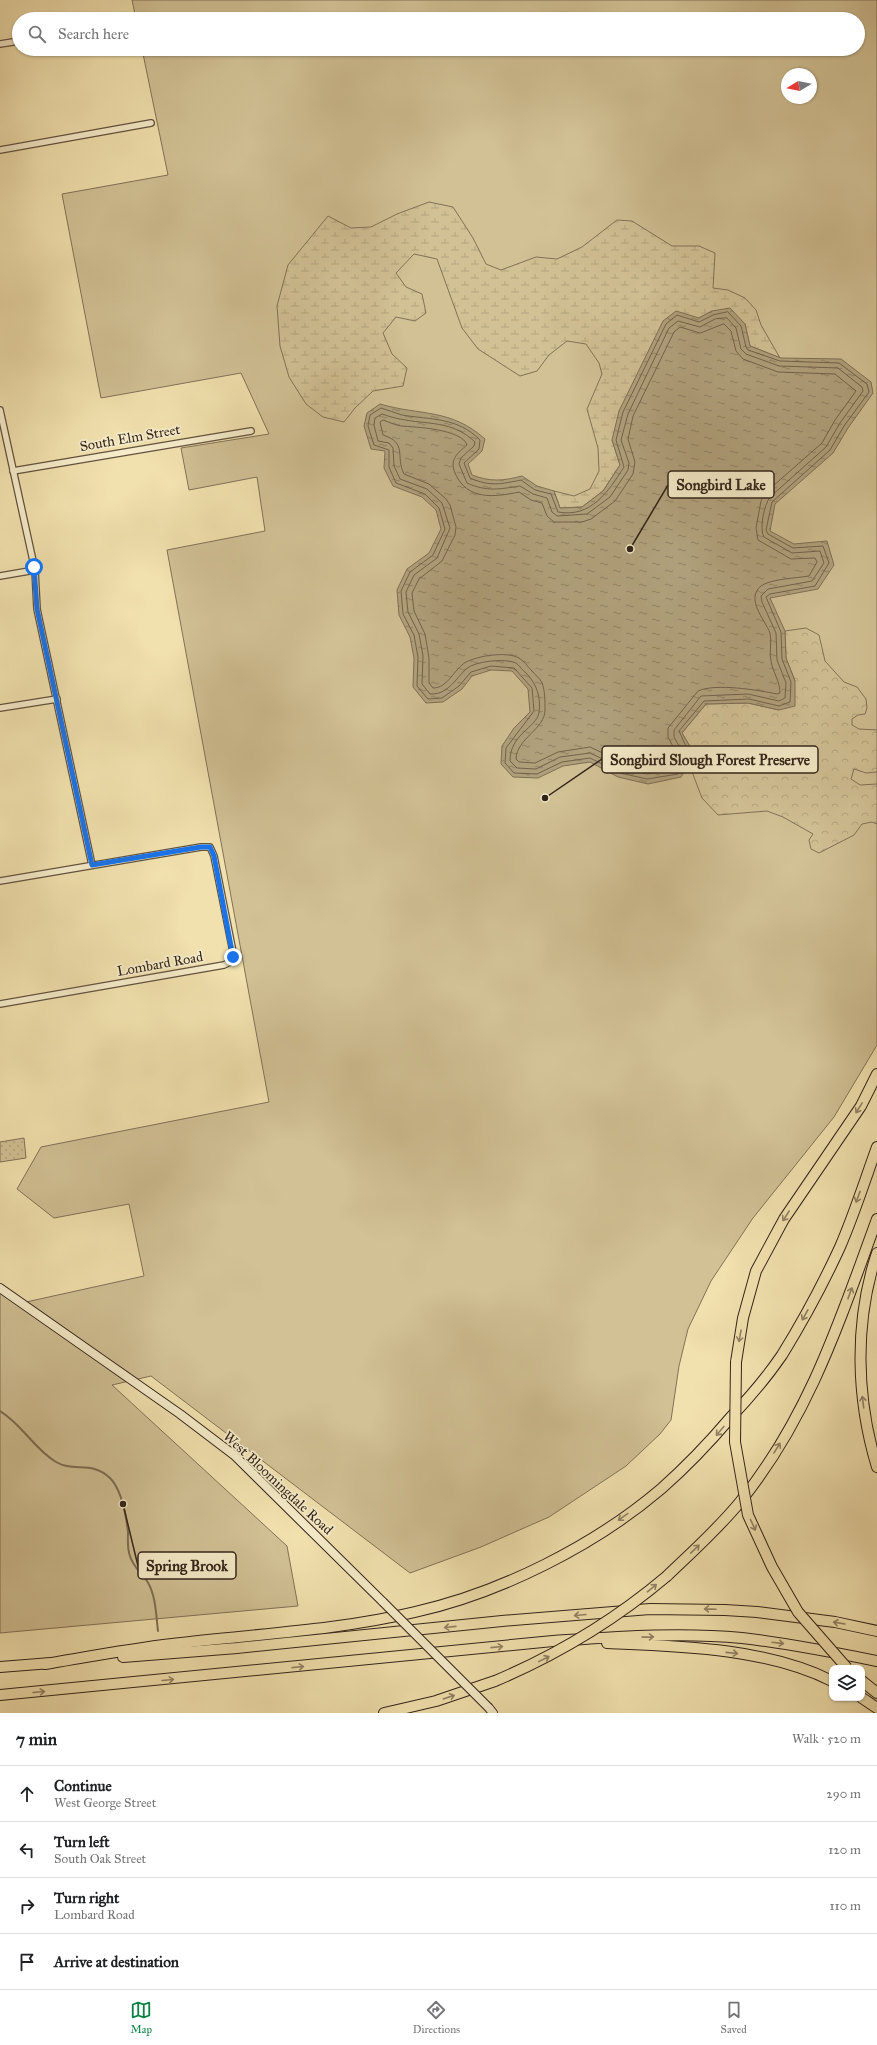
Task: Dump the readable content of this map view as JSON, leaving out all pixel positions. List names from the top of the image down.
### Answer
{
  "streets": {
    "street": ["South Elm Street", "Lombard Road", "West Bloomingdale Road"]
  },
  "places": ["Songbird Lake", "Songbird Slough Forest Preserve", "Spring Brook"],
  "north": "left",
  "page": {
    "search": "Search here",
    "heading": ["7 min", "Walk · 520 m"],
    "list": [
      ["Continue", "West George Street", "290 m"],
      ["Turn left", "South Oak Street", "120 m"],
      ["Turn right", "Lombard Road", "110 m"],
      "Arrive at destination"
    ],
    "nav": ["Map", "Directions", "Saved"]
  }
}
